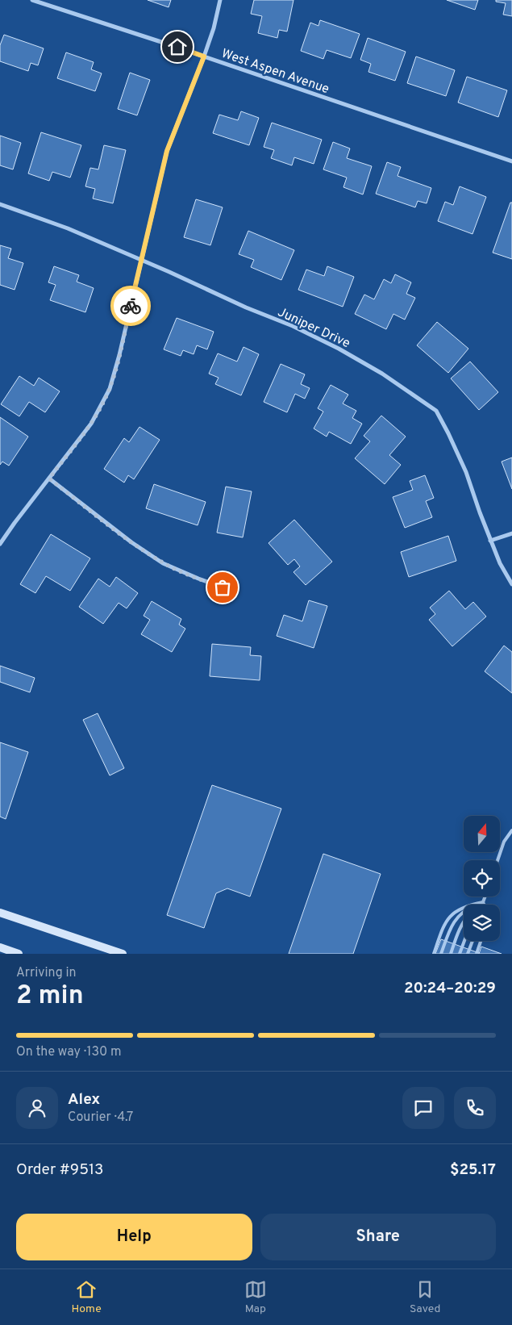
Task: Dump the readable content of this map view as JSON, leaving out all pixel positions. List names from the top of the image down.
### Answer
{
  "streets": {
    "street": ["West Aspen Avenue", "Juniper Drive"]
  },
  "north": "top",
  "page": {
    "heading": ["2 min", "Arriving in", "20:24–20:29"],
    "panel": [
      "Alex",
      "Courier · 4.7",
      "Order #9513",
      "$25.17"
    ],
    "bar": "On the way · 130 m",
    "buttons": ["Help", "Share"],
    "tabs": ["Home", "Map", "Saved"]
  }
}
